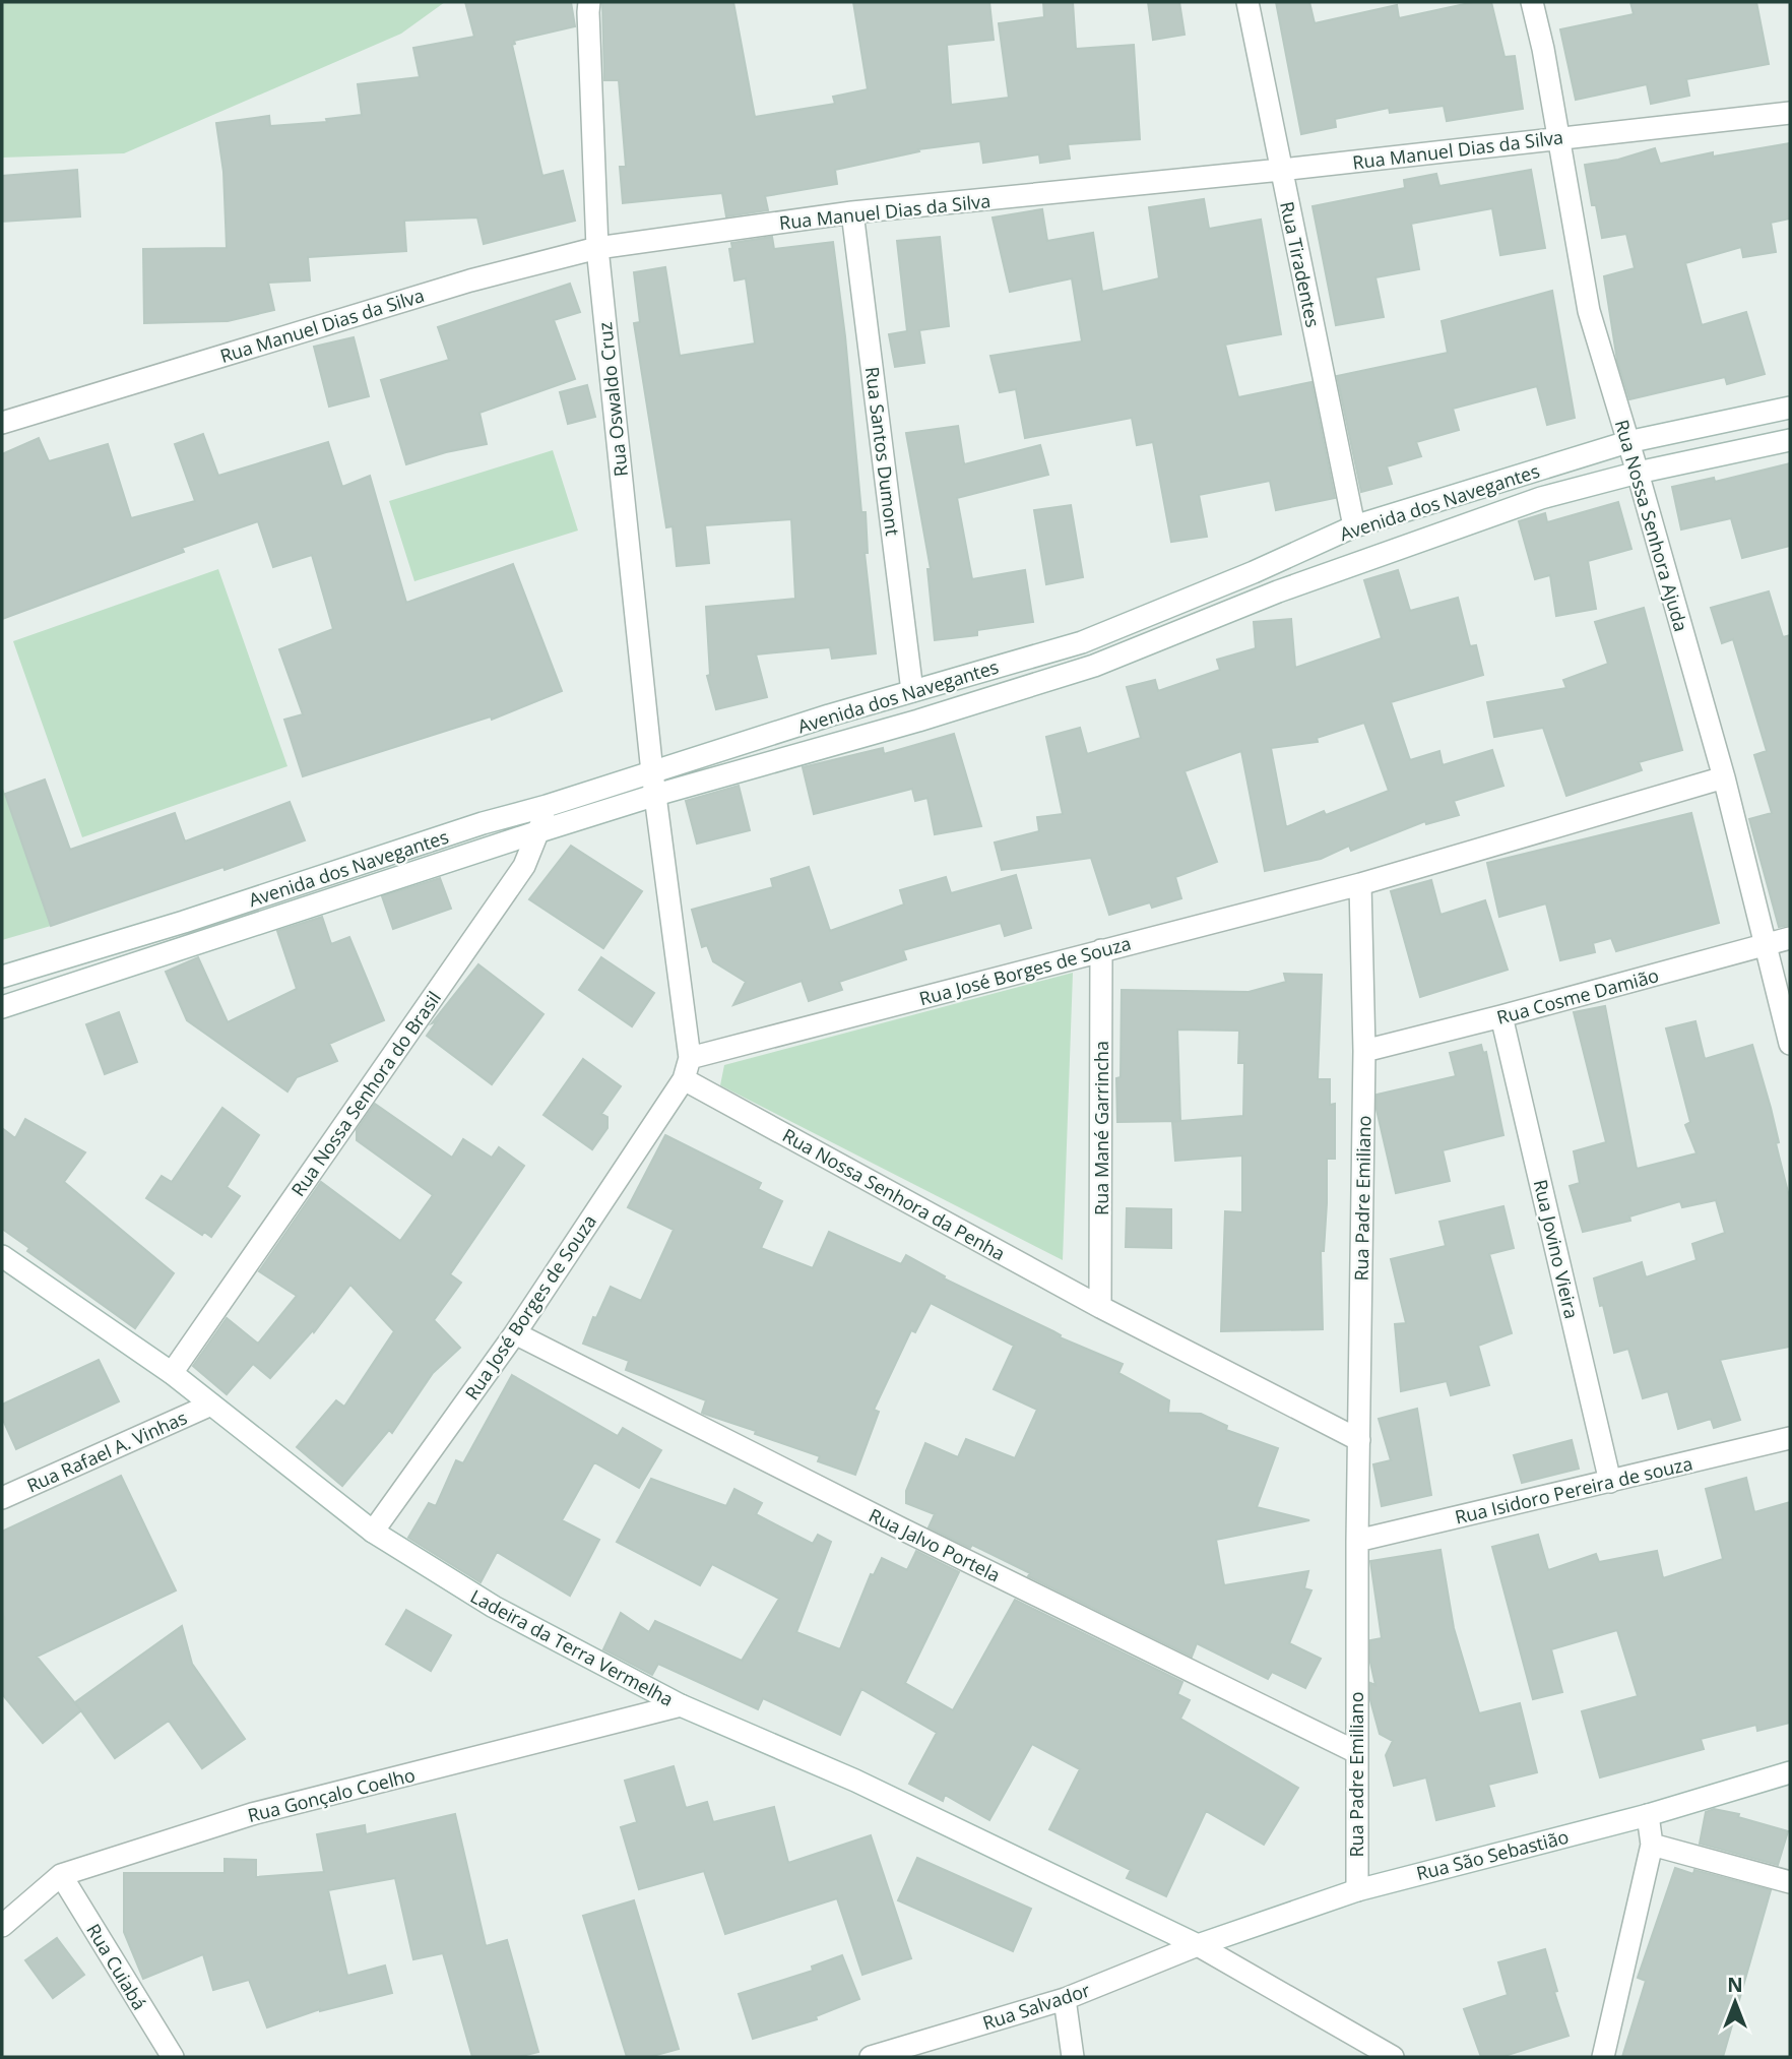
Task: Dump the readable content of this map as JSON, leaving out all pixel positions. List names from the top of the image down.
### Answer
{
  "streets": {
    "street": [
      "Rua Manuel Dias da Silva",
      "Rua Tiradentes",
      "Rua Oswaldo Cruz",
      "Rua Santos Dumont",
      "Avenida dos Navegantes",
      "Rua Nossa Senhora Ajuda",
      "Rua José Borges de Souza",
      "Rua Cosme Damião",
      "Rua Nossa Senhora do Brasil",
      "Rua Mané Garrincha",
      "Rua Nossa Senhora da Penha",
      "Rua Padre Emiliano",
      "Rua Jovino Vieira",
      "Rua Rafael A. Vinhas",
      "Rua Isidoro Pereira de souza",
      "Rua Jalvo Portela",
      "Ladeira da Terra Vermelha",
      "Rua Gonçalo Coelho",
      "Rua São Sebastião",
      "Rua Cuiabá",
      "Rua Salvador"
    ]
  },
  "crossings": [
    ["Rua Manuel Dias da Silva", "Rua Tiradentes"],
    ["Rua Manuel Dias da Silva", "Rua Oswaldo Cruz"],
    ["Rua Manuel Dias da Silva", "Rua Santos Dumont"],
    ["Rua Manuel Dias da Silva", "Rua Nossa Senhora Ajuda"],
    ["Rua Tiradentes", "Avenida dos Navegantes"],
    ["Rua Oswaldo Cruz", "Avenida dos Navegantes"],
    ["Rua Santos Dumont", "Avenida dos Navegantes"],
    ["Avenida dos Navegantes", "Rua Nossa Senhora Ajuda"],
    ["Avenida dos Navegantes", "Rua Nossa Senhora do Brasil"],
    ["Rua Nossa Senhora Ajuda", "Rua Cosme Damião"],
    ["Rua José Borges de Souza", "Rua Mané Garrincha"],
    ["Rua José Borges de Souza", "Rua Nossa Senhora da Penha"],
    ["Rua José Borges de Souza", "Rua Padre Emiliano"],
    ["Rua José Borges de Souza", "Rua Jalvo Portela"],
    ["Rua José Borges de Souza", "Ladeira da Terra Vermelha"],
    ["Rua Cosme Damião", "Rua Padre Emiliano"],
    ["Rua Cosme Damião", "Rua Jovino Vieira"],
    ["Rua Nossa Senhora do Brasil", "Ladeira da Terra Vermelha"],
    ["Rua Mané Garrincha", "Rua Nossa Senhora da Penha"],
    ["Rua Nossa Senhora da Penha", "Rua Padre Emiliano"],
    ["Rua Padre Emiliano", "Rua Isidoro Pereira de souza"],
    ["Rua Padre Emiliano", "Rua Jalvo Portela"],
    ["Rua Padre Emiliano", "Rua São Sebastião"],
    ["Rua Jovino Vieira", "Rua Isidoro Pereira de souza"],
    ["Rua Rafael A. Vinhas", "Ladeira da Terra Vermelha"],
    ["Ladeira da Terra Vermelha", "Rua Gonçalo Coelho"],
    ["Ladeira da Terra Vermelha", "Rua São Sebastião"],
    ["Ladeira da Terra Vermelha", "Rua Salvador"],
    ["Rua Gonçalo Coelho", "Rua Cuiabá"],
    ["Rua São Sebastião", "Rua Salvador"]
  ],
  "north": "top"
}
